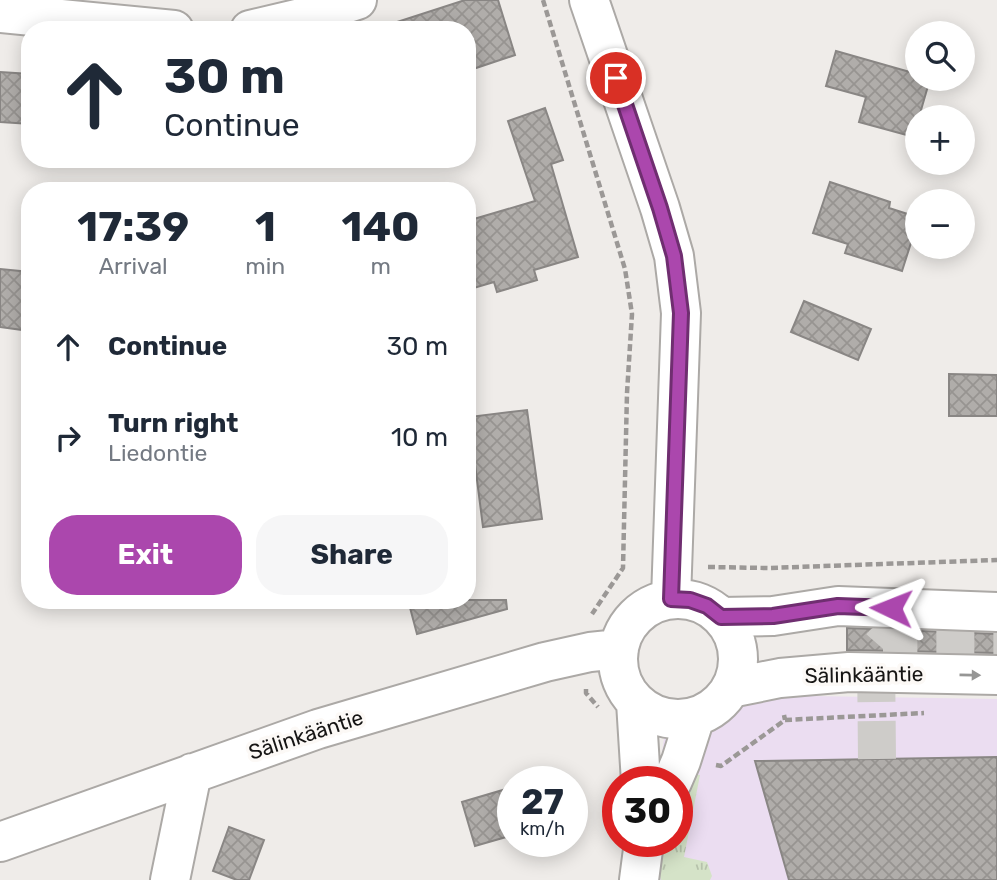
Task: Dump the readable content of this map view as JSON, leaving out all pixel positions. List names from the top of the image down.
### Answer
{
  "streets": {
    "street": ["Sälinkääntie"]
  },
  "page": {
    "map_buttons": ["+", "−"],
    "turn": ["30 m", "Continue"],
    "eta": [
      "17:39",
      "Arrival",
      "1",
      "min",
      "140",
      "m"
    ],
    "list": [
      {
        "name": "Continue",
        "value": "30 m"
      },
      {
        "name": "Turn right",
        "note": "Liedontie",
        "value": "10 m"
      }
    ],
    "buttons": ["Exit", "Share"],
    "speed": "27 km/h",
    "limit": "30"
  }
}
